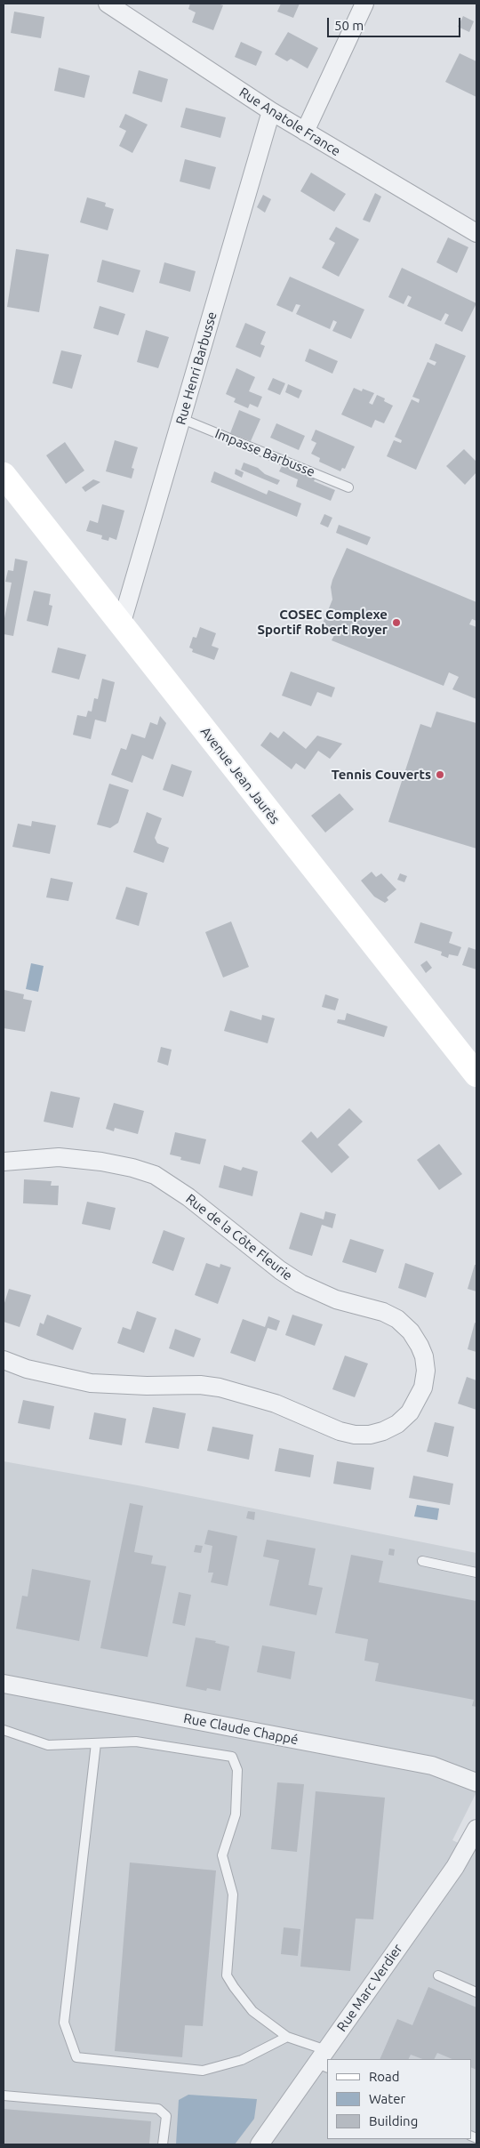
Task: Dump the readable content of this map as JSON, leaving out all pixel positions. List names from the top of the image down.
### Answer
{
  "streets": {
    "main road": ["Avenue Jean Jaurès"],
    "street": [
      "Rue Anatole France",
      "Rue Henri Barbusse",
      "Rue de la Côte Fleurie",
      "Rue Claude Chappé",
      "Rue Marc Verdier"
    ],
    "lane": ["Impasse Barbusse"]
  },
  "crossings": [
    ["Rue Anatole France", "Rue Henri Barbusse"],
    ["Rue Henri Barbusse", "Impasse Barbusse"],
    ["Rue Henri Barbusse", "Avenue Jean Jaurès"]
  ],
  "places": ["COSEC Complexe Sportif Robert Royer", "Tennis Couverts"],
  "legend": ["Road", "Water", "Building"],
  "scale_bar": "50 m"
}
